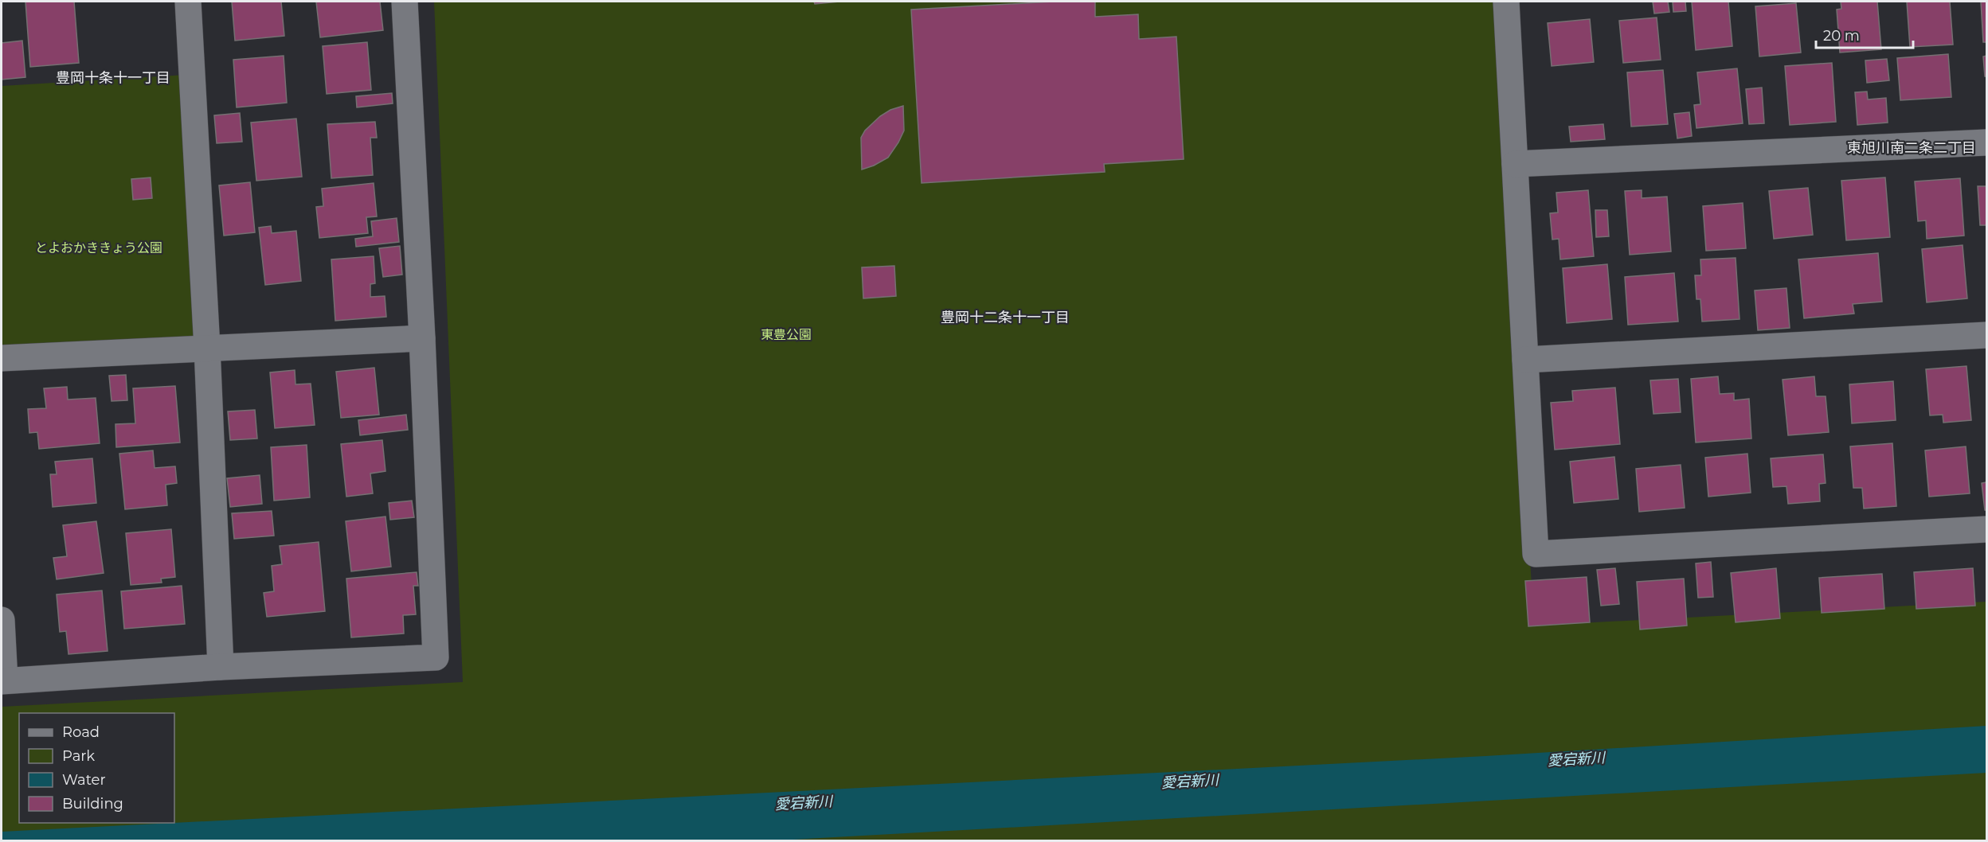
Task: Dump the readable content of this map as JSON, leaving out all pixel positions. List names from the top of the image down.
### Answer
{
  "districts": ["豊岡十条十一丁目", "東旭川南二条二丁目", "豊岡十二条十一丁目"],
  "water": ["愛宕新川"],
  "parks": ["とよおかききょう公園", "東豊公園"],
  "legend": [
    "Road",
    "Park",
    "Water",
    "Building"
  ],
  "scale_bar": "20 m"
}
